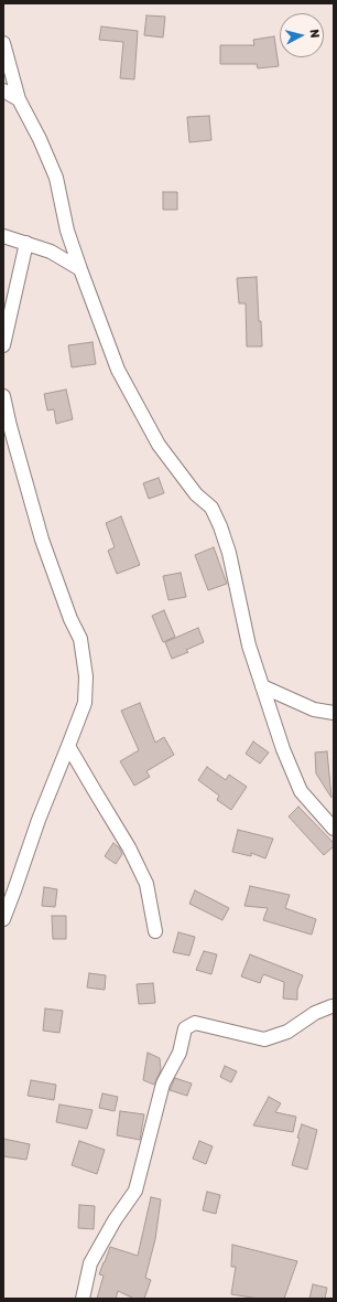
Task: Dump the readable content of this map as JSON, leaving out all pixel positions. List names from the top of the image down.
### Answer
{
  "north": "right"
}
